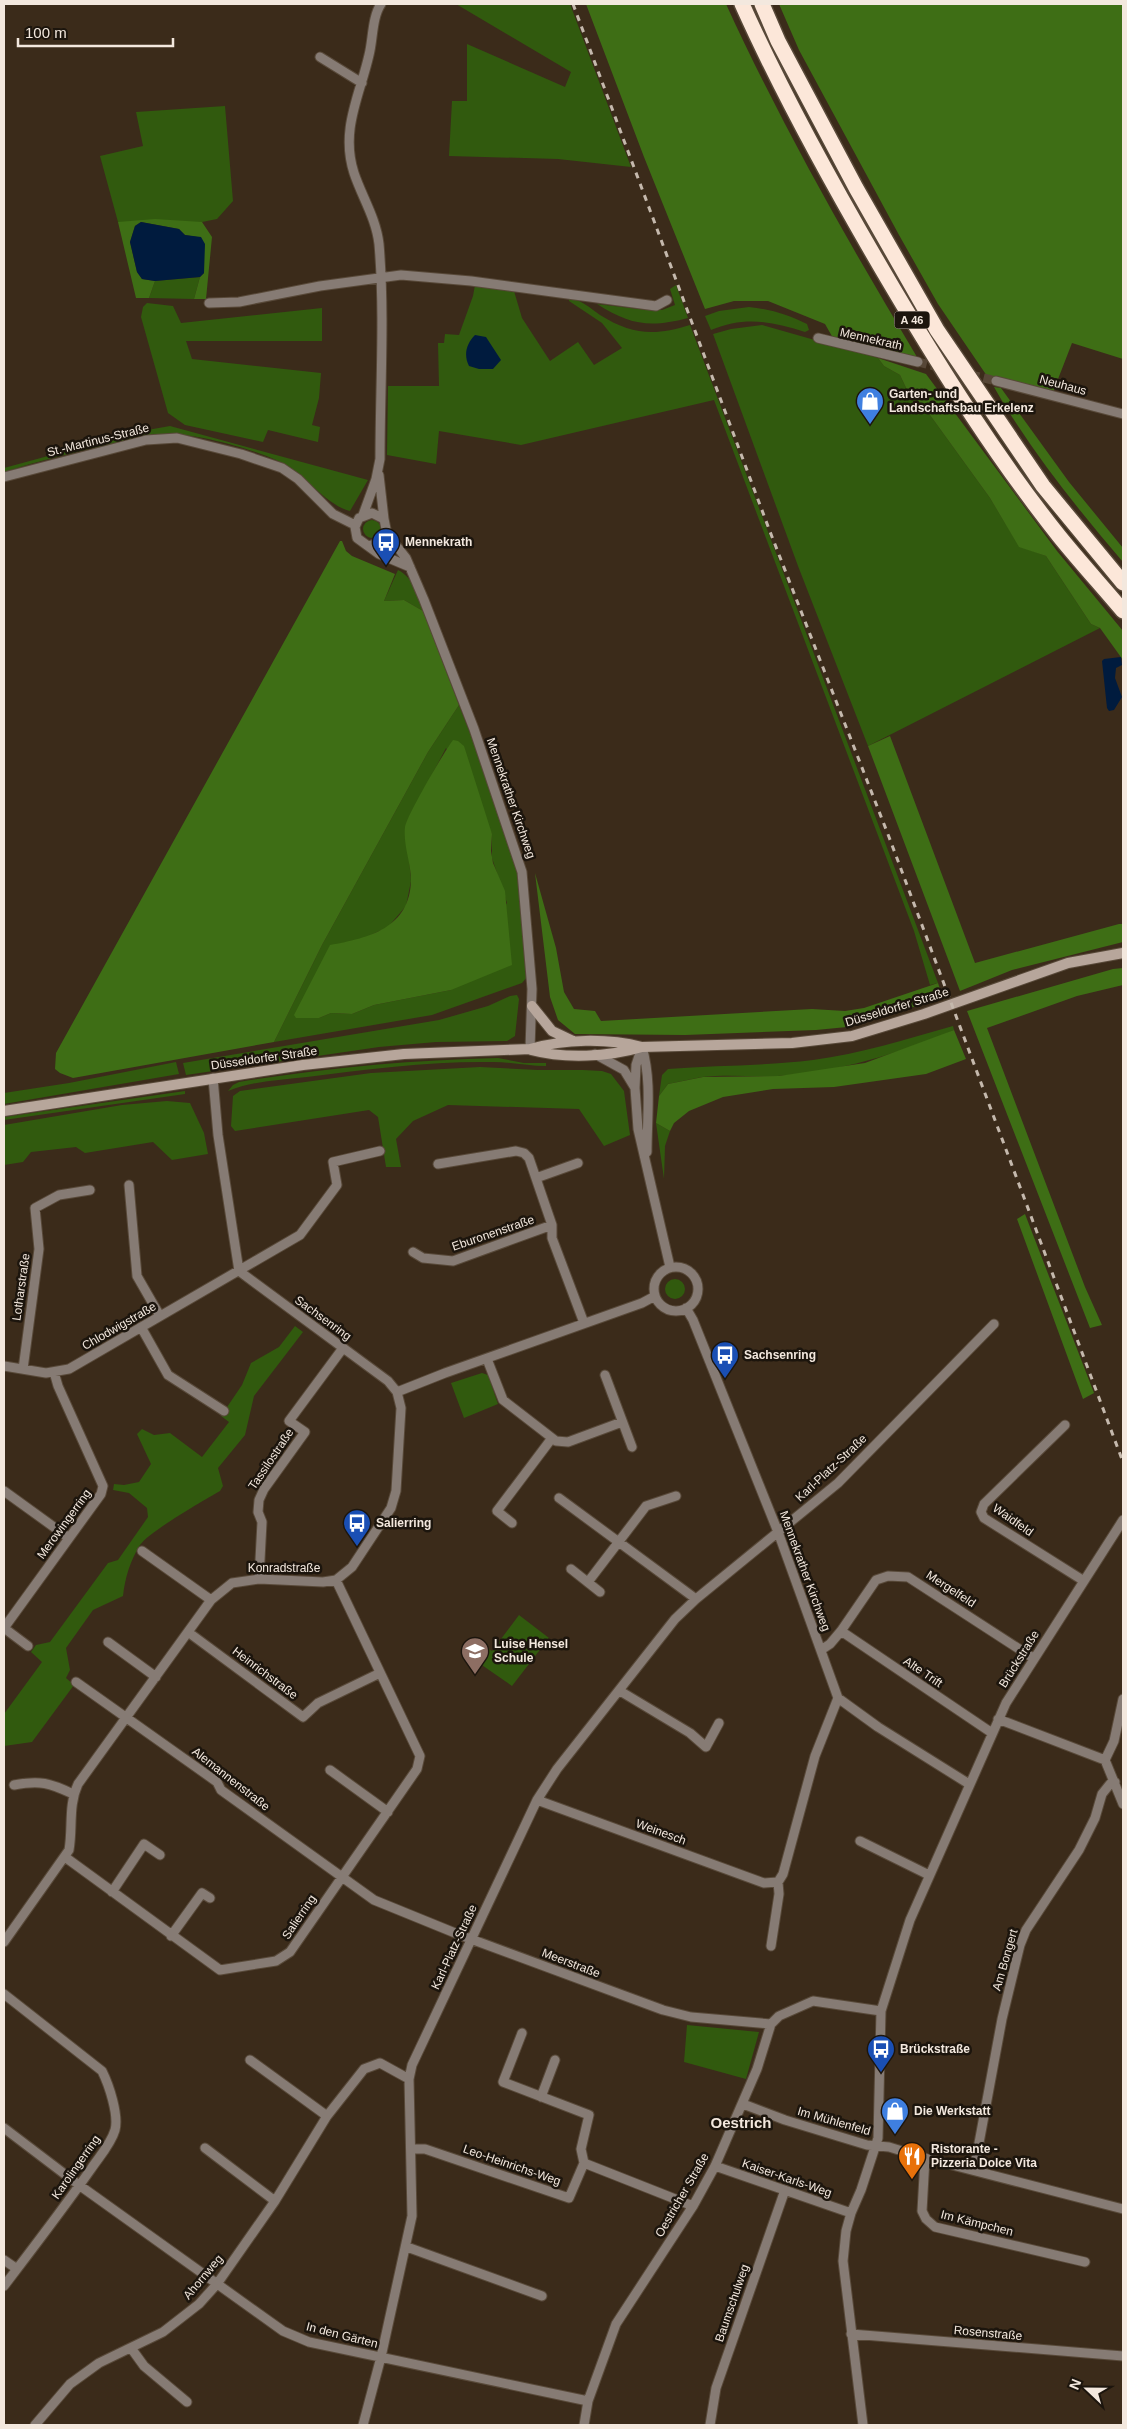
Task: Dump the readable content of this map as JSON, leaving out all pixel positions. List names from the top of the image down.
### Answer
{
  "streets": {
    "highway": ["A 46"],
    "main road": ["Düsseldorfer Straße"],
    "street": [
      "Mennekrath",
      "Neuhaus",
      "St.-Martinus-Straße",
      "Mennekrather Kirchweg",
      "Eburonenstraße",
      "Lotharstraße",
      "Sachsenring",
      "Chlodwigstraße",
      "Tassilostraße",
      "Karl-Platz-Straße",
      "Waidfeld",
      "Merowingerring",
      "Konradstraße",
      "Mergelfeld",
      "Brückstraße",
      "Alte Trift",
      "Heinrichstraße",
      "Alemannenstraße",
      "Weinesch",
      "Salierring",
      "Am Bongert",
      "Meerstraße",
      "Im Mühlenfeld",
      "Leo-Heinrichs-Weg",
      "Karolingerring",
      "Kaiser-Karls-Weg",
      "Oestricher Straße",
      "Im Kämpchen",
      "Ahornweg",
      "Baumschulweg",
      "Rosenstraße",
      "In den Gärten"
    ]
  },
  "crossings": [
    ["St.-Martinus-Straße", "Mennekrather Kirchweg"],
    ["Mennekrather Kirchweg", "Düsseldorfer Straße"],
    ["Mennekrather Kirchweg", "Karl-Platz-Straße"],
    ["Mennekrather Kirchweg", "Mergelfeld"],
    ["Lotharstraße", "Chlodwigstraße"],
    ["Sachsenring", "Chlodwigstraße"],
    ["Sachsenring", "Tassilostraße"],
    ["Sachsenring", "Konradstraße"],
    ["Chlodwigstraße", "Merowingerring"],
    ["Tassilostraße", "Konradstraße"],
    ["Karl-Platz-Straße", "Weinesch"],
    ["Karl-Platz-Straße", "Meerstraße"],
    ["Karl-Platz-Straße", "Leo-Heinrichs-Weg"],
    ["Karl-Platz-Straße", "Ahornweg"],
    ["Karl-Platz-Straße", "In den Gärten"],
    ["Waidfeld", "Brückstraße"],
    ["Konradstraße", "Heinrichstraße"],
    ["Konradstraße", "Alemannenstraße"],
    ["Konradstraße", "Salierring"],
    ["Mergelfeld", "Brückstraße"],
    ["Mergelfeld", "Alte Trift"],
    ["Brückstraße", "Alte Trift"],
    ["Brückstraße", "Im Mühlenfeld"],
    ["Brückstraße", "Kaiser-Karls-Weg"],
    ["Brückstraße", "Rosenstraße"],
    ["Heinrichstraße", "Salierring"],
    ["Alemannenstraße", "Salierring"],
    ["Alemannenstraße", "Meerstraße"],
    ["Am Bongert", "Im Mühlenfeld"],
    ["Meerstraße", "Oestricher Straße"],
    ["Im Mühlenfeld", "Oestricher Straße"],
    ["Im Mühlenfeld", "Im Kämpchen"],
    ["Karolingerring", "In den Gärten"],
    ["Kaiser-Karls-Weg", "Oestricher Straße"],
    ["Kaiser-Karls-Weg", "Baumschulweg"],
    ["Oestricher Straße", "In den Gärten"],
    ["Ahornweg", "In den Gärten"]
  ],
  "districts": ["Oestrich"],
  "places": {
    "shop": ["Garten- und Landschaftsbau Erkelenz", "Die Werkstatt"],
    "bus stop": [
      "Mennekrath",
      "Sachsenring",
      "Salierring",
      "Brückstraße"
    ],
    "school or university": ["Luise Hensel Schule"],
    "restaurant": ["Ristorante - Pizzeria Dolce Vita"]
  },
  "scale_bar": "100 m",
  "north": "left"
}
